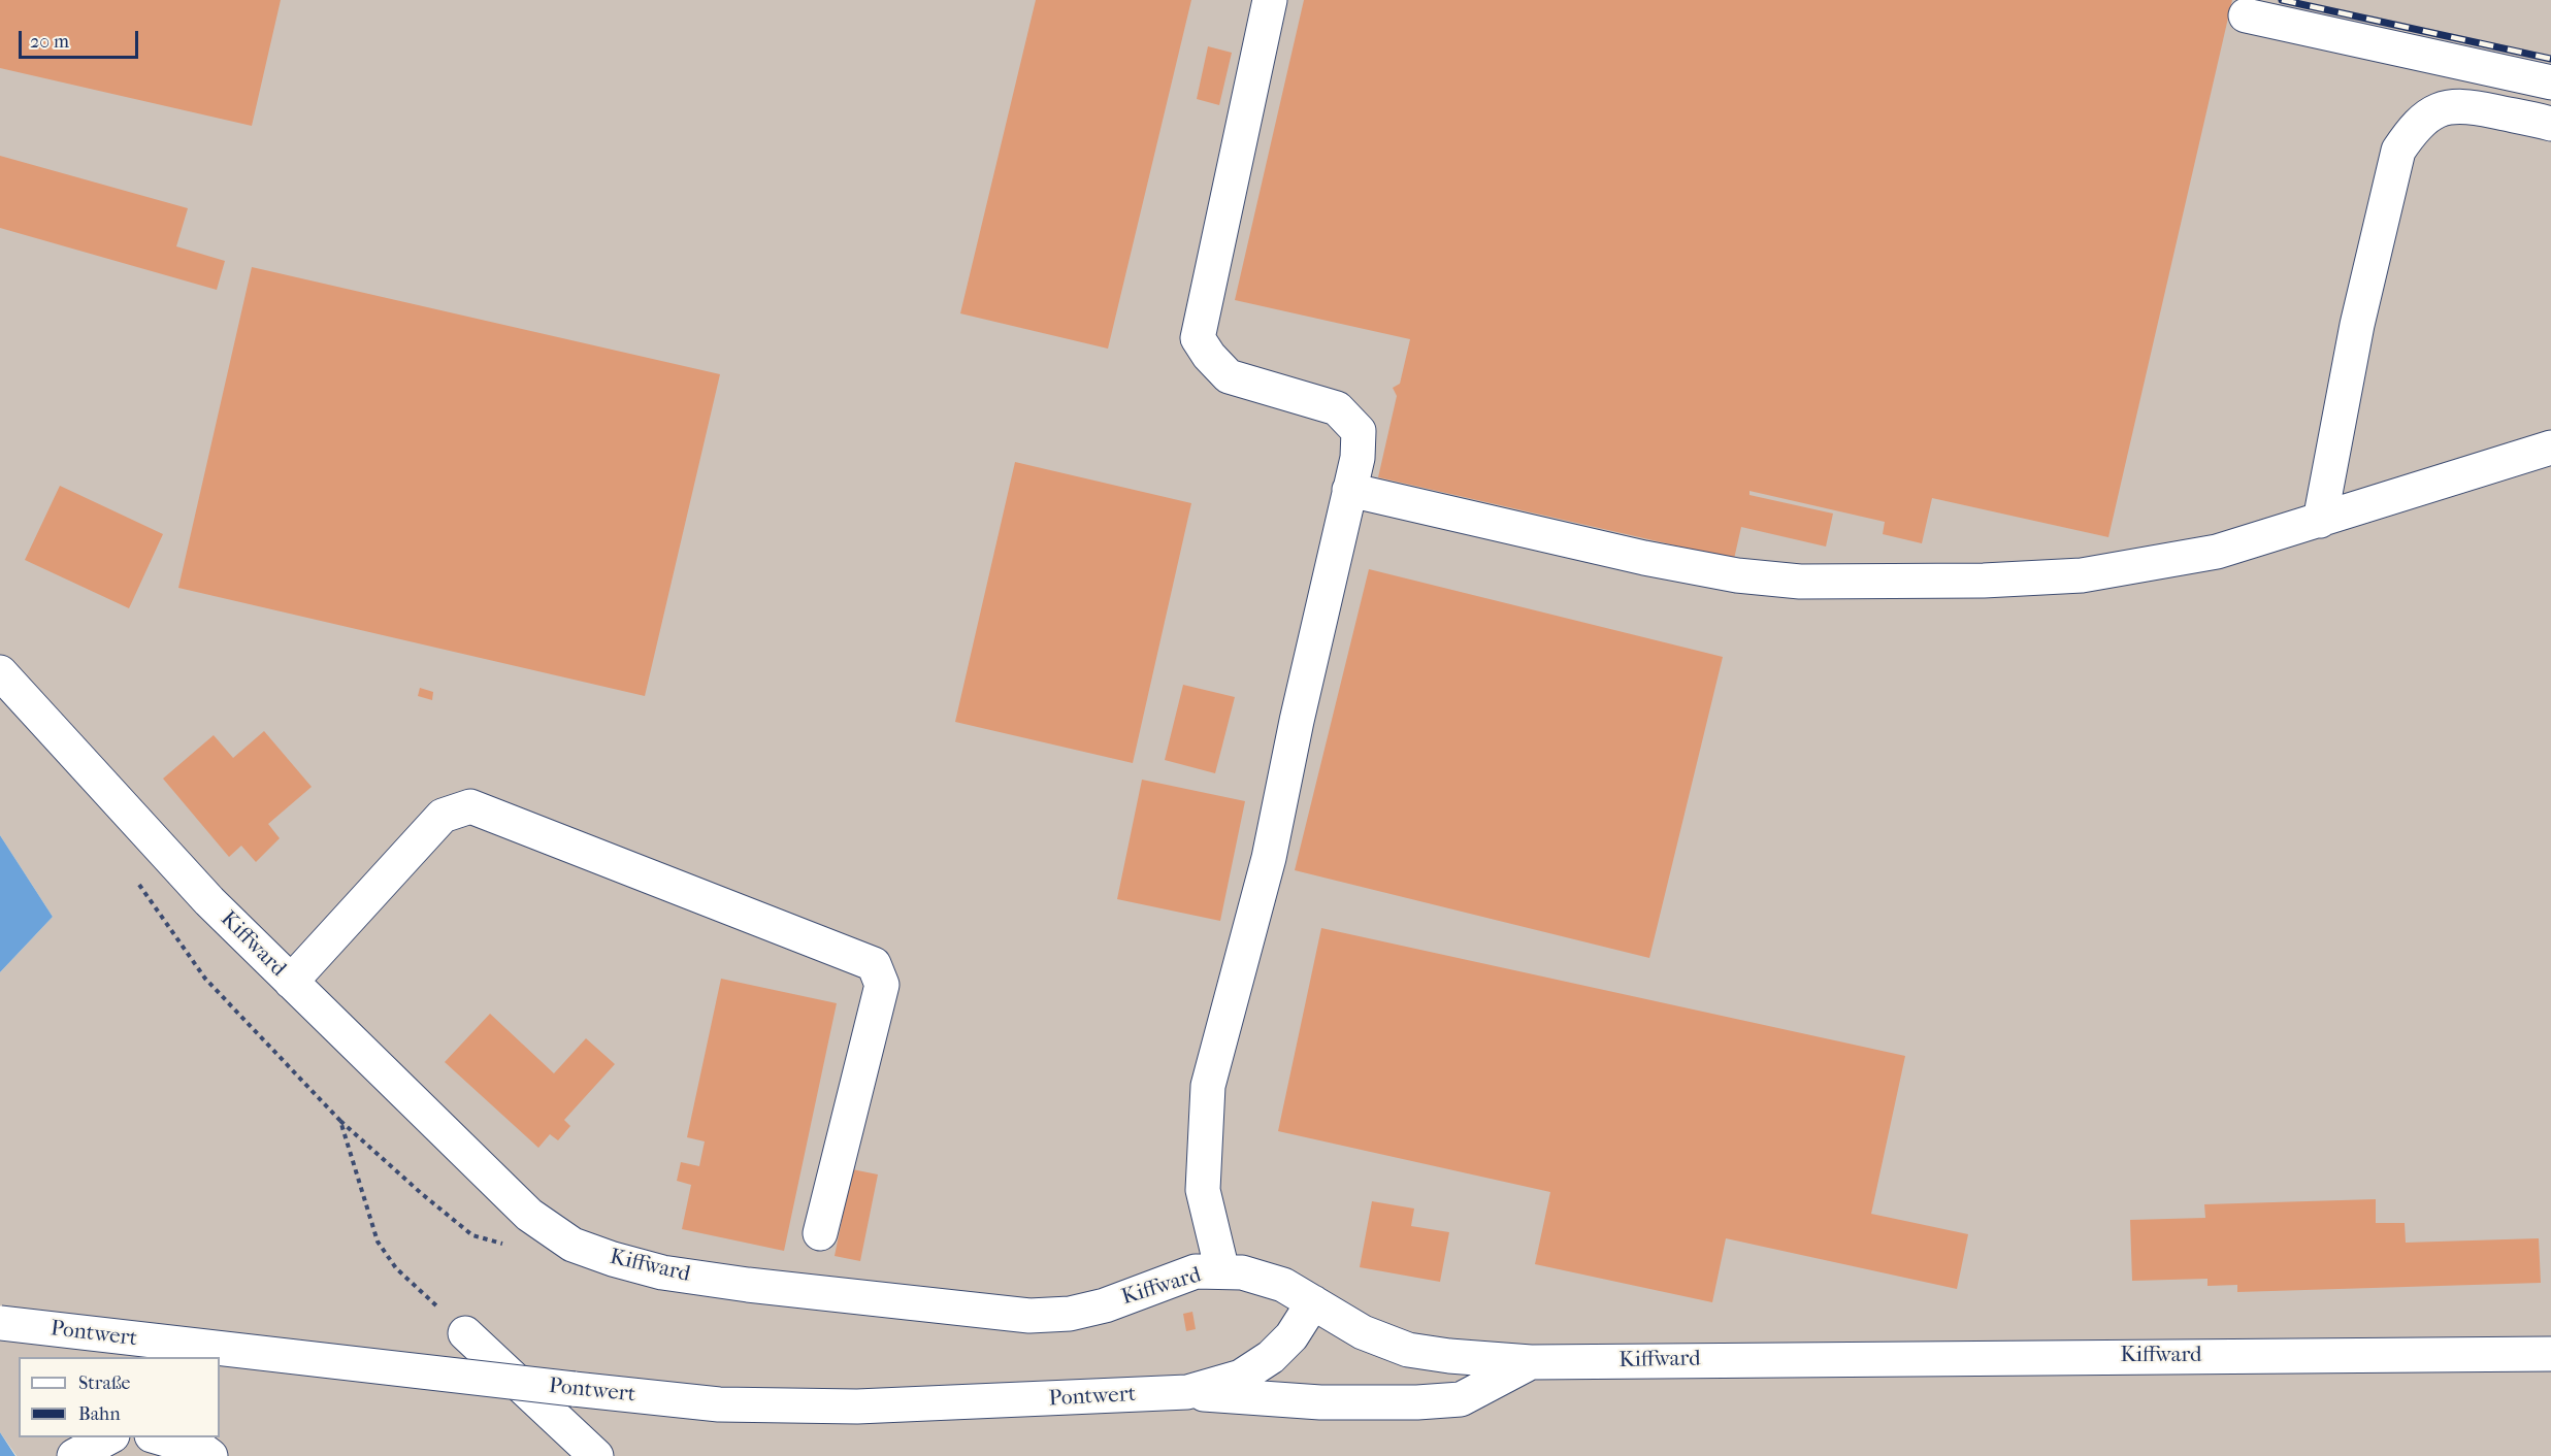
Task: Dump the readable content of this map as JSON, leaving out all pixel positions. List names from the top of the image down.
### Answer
{
  "streets": {
    "street": ["Kiffward", "Pontwert"]
  },
  "crossings": [
    ["Kiffward", "Pontwert"]
  ],
  "legend": ["Straße", "Bahn"],
  "scale_bar": "20 m"
}
